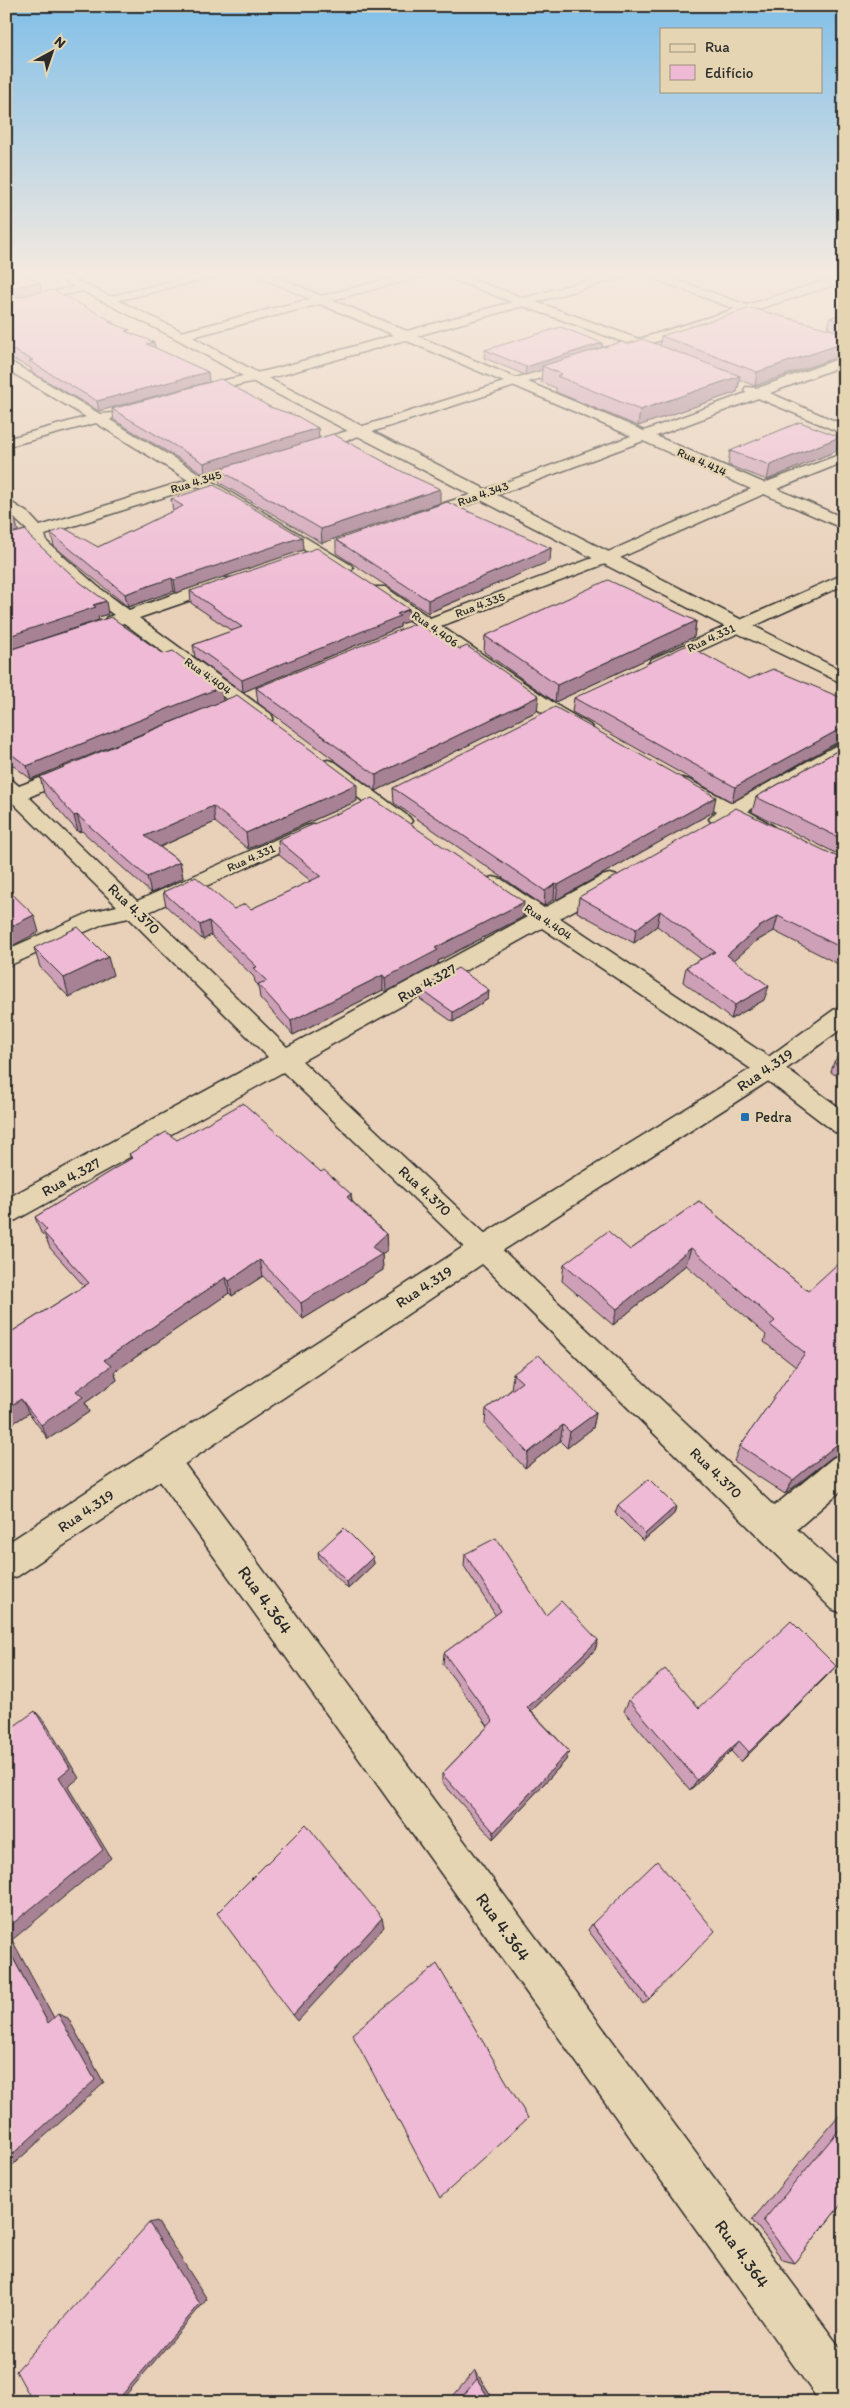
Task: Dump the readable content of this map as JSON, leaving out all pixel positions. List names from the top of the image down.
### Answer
{
  "streets": {
    "street": [
      "Rua 4.414",
      "Rua 4.345",
      "Rua 4.343",
      "Rua 4.335",
      "Rua 4.406",
      "Rua 4.331",
      "Rua 4.404",
      "Rua 4.370",
      "Rua 4.327",
      "Rua 4.319",
      "Rua 4.364"
    ]
  },
  "crossings": [
    ["Rua 4.414", "Rua 4.343"],
    ["Rua 4.414", "Rua 4.335"],
    ["Rua 4.345", "Rua 4.406"],
    ["Rua 4.345", "Rua 4.404"],
    ["Rua 4.335", "Rua 4.406"],
    ["Rua 4.331", "Rua 4.370"],
    ["Rua 4.404", "Rua 4.327"],
    ["Rua 4.404", "Rua 4.319"],
    ["Rua 4.370", "Rua 4.327"],
    ["Rua 4.370", "Rua 4.319"],
    ["Rua 4.319", "Rua 4.364"]
  ],
  "places": {
    "transit": ["Pedra"]
  },
  "legend": ["Rua", "Edifício"],
  "north": "top right"
}
